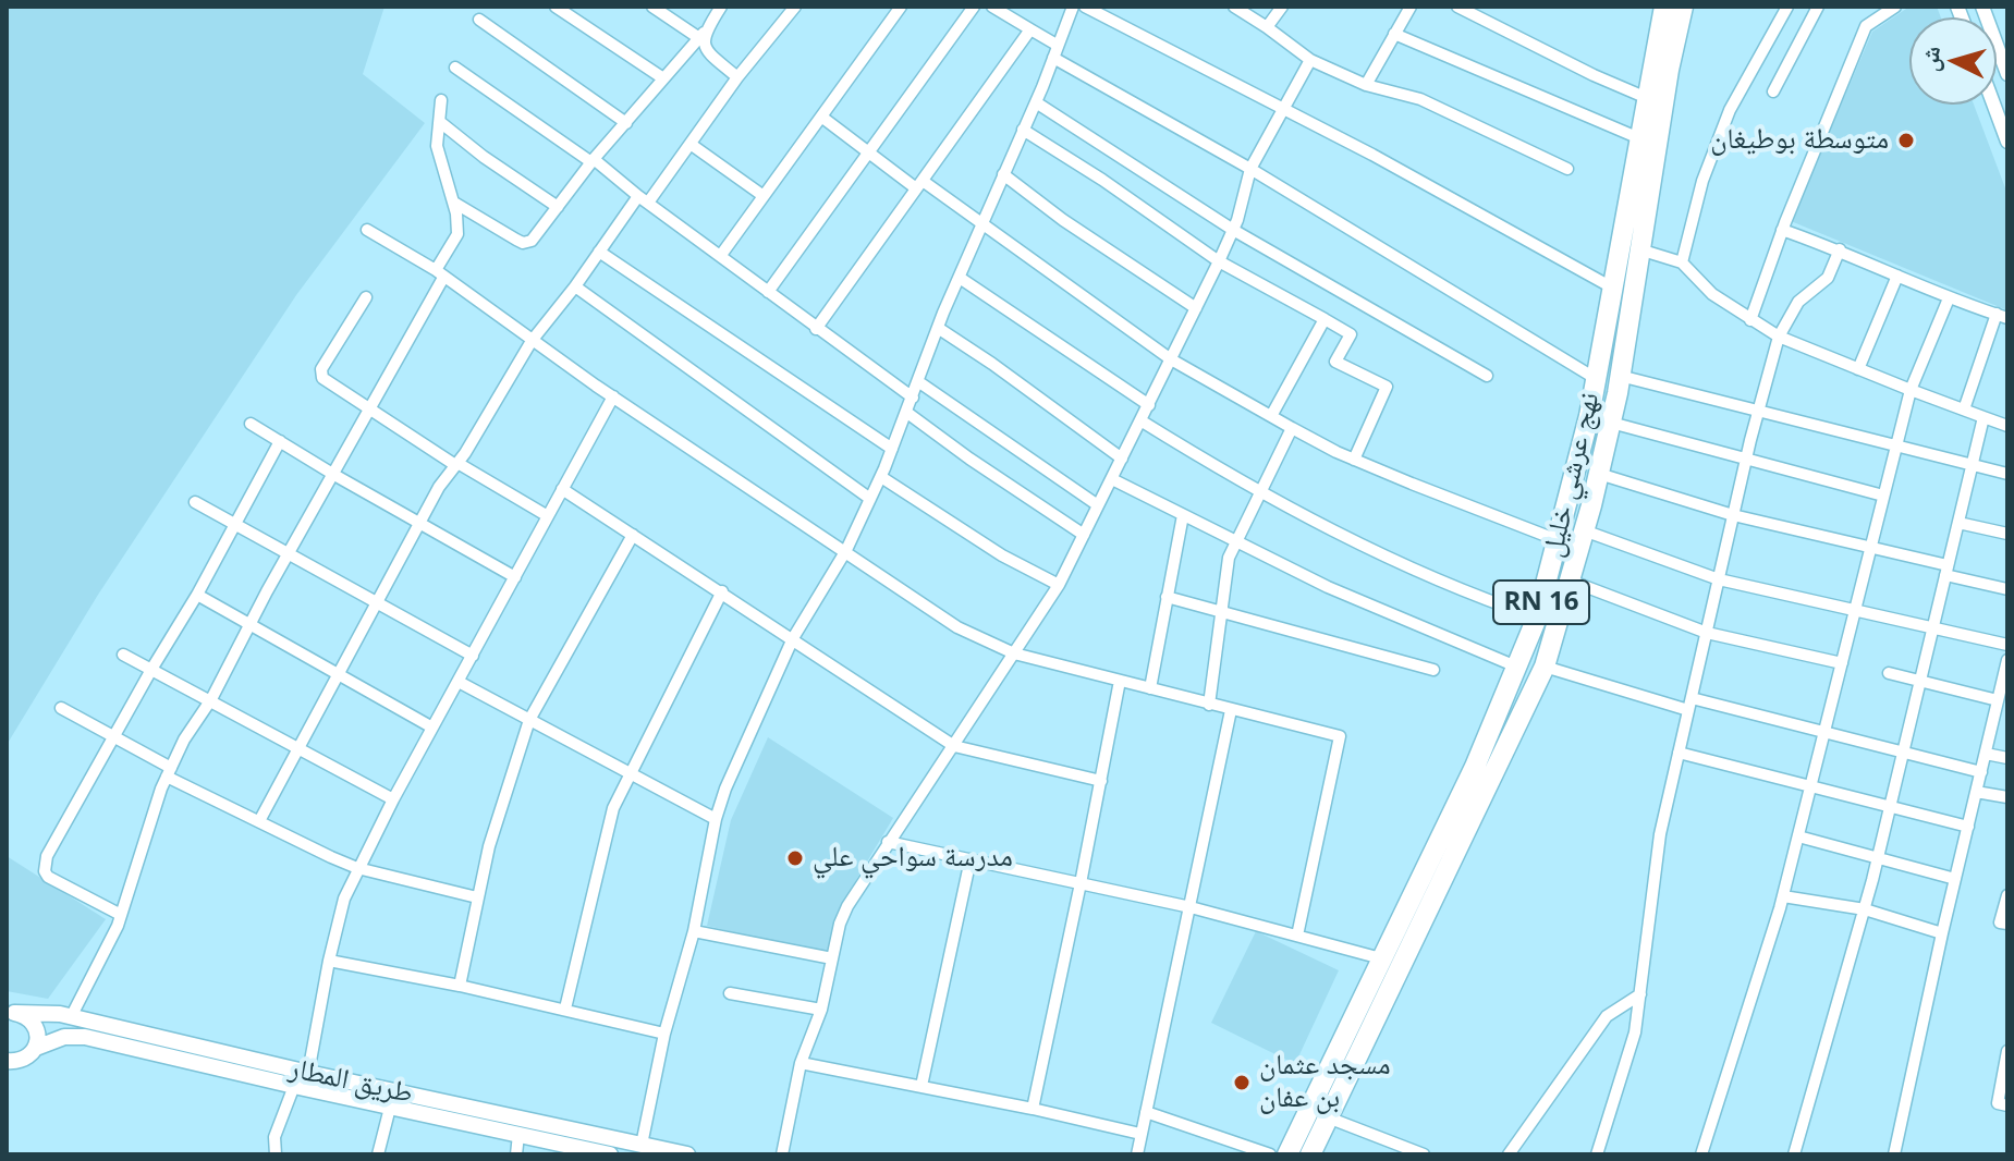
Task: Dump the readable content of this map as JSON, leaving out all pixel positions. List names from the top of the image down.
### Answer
{
  "streets": {
    "highway": ["نهج عرشي خليل", "RN 16"],
    "main road": ["طريق المطار"]
  },
  "places": ["متوسطة بوطيغان", "مدرسة سواحي علي", "مسجد عثمان بن عفان"],
  "north": "left"
}
